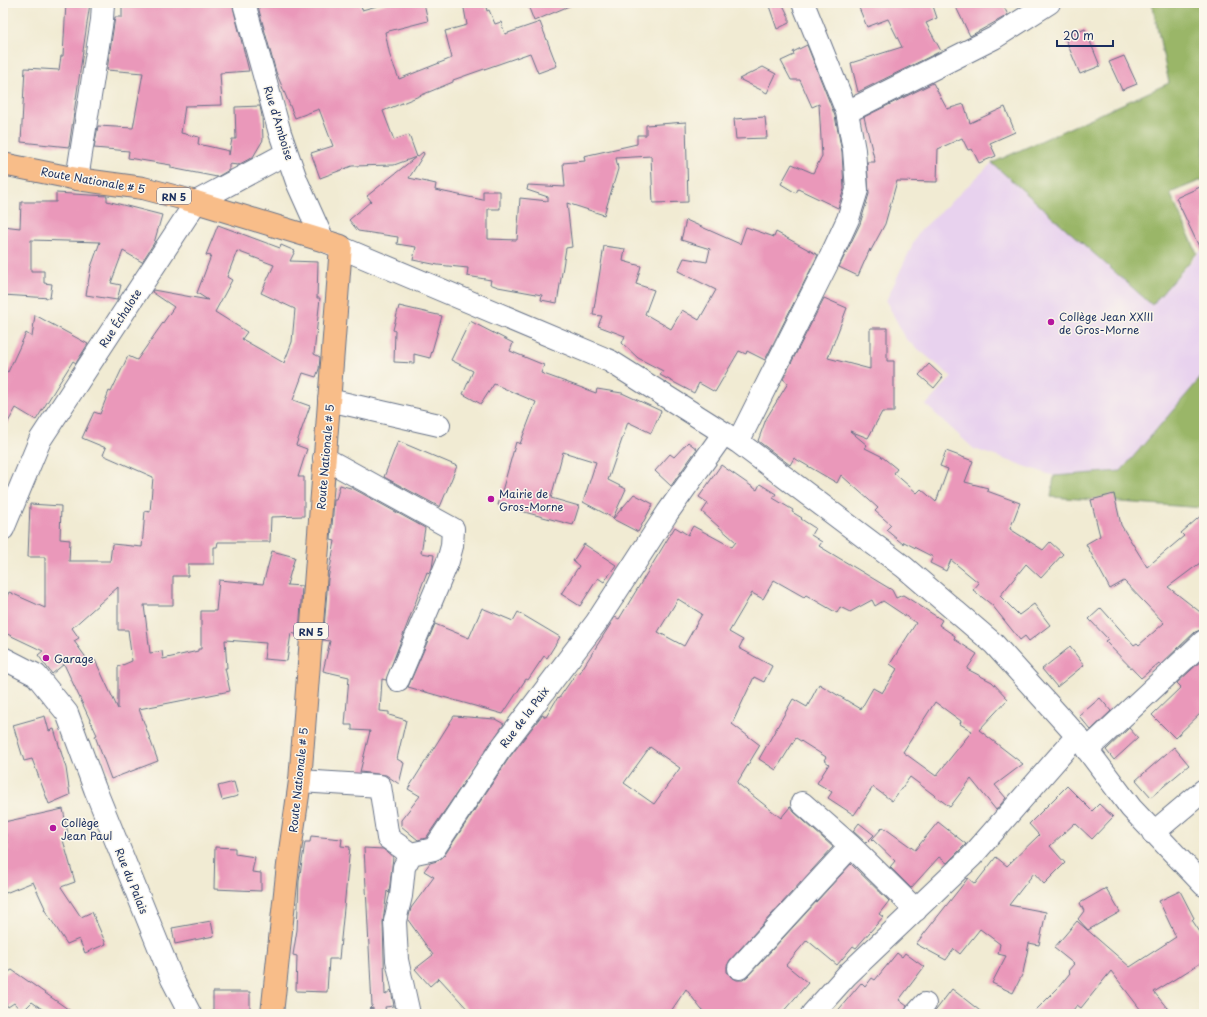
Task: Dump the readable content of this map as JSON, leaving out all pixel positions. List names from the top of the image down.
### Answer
{
  "streets": {
    "main road": ["Route Nationale # 5", "RN 5"],
    "street": [
      "Rue d'Amboise",
      "Rue Échalote",
      "Rue de la Paix",
      "Rue du Palais"
    ]
  },
  "crossings": [
    ["Rue d'Amboise", "Route Nationale # 5"],
    ["Rue d'Amboise", "Rue Échalote"],
    ["Route Nationale # 5", "Rue Échalote"]
  ],
  "places": [
    "Collège Jean XXIII de Gros-Morne",
    "Mairie de Gros-Morne",
    "Garage",
    "Collège Jean Paul"
  ],
  "scale_bar": "20 m"
}
